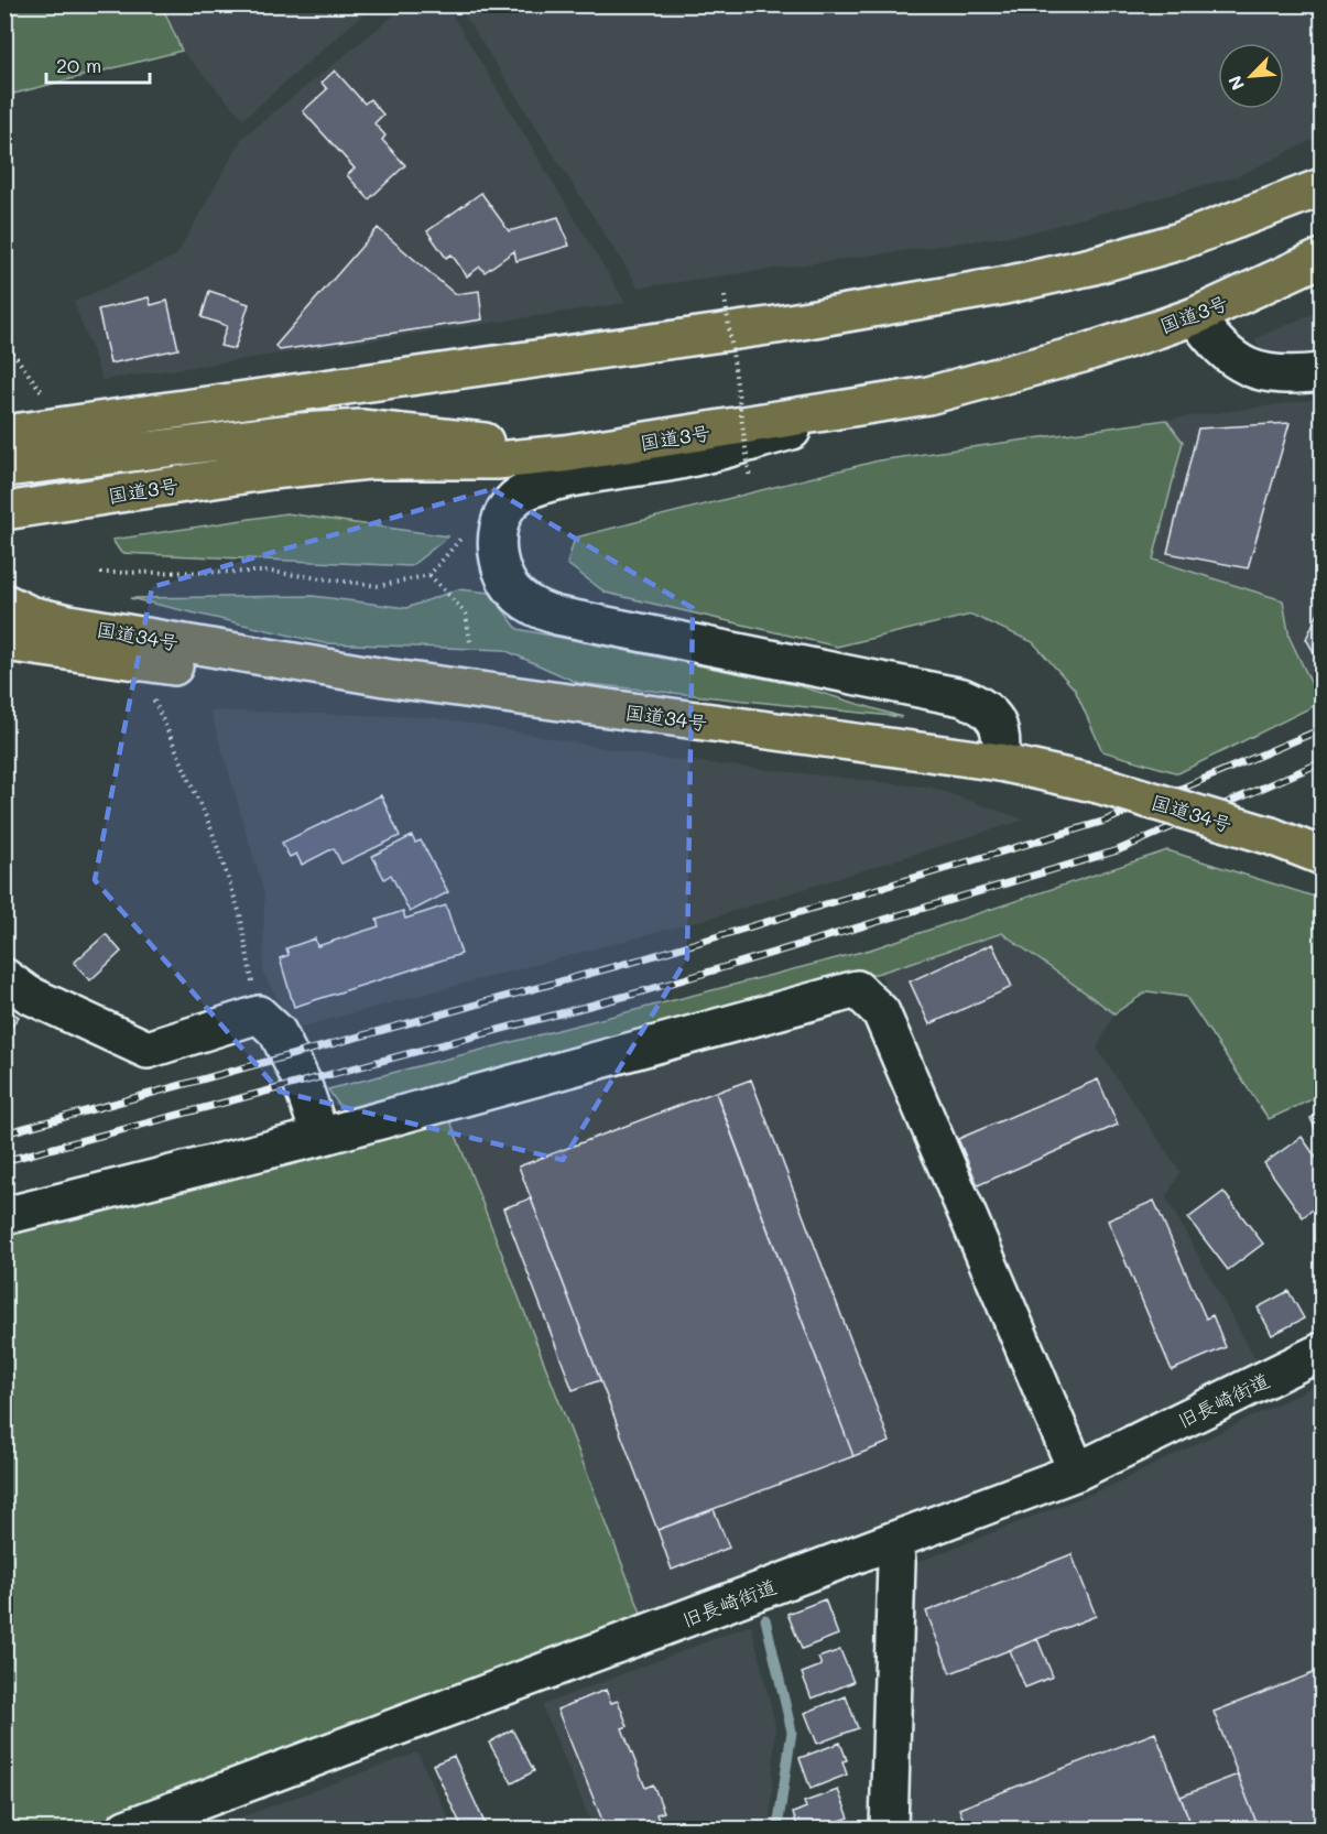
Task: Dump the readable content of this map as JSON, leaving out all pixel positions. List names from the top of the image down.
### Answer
{
  "streets": {
    "highway": ["国道3号", "国道34号"],
    "street": ["旧長崎街道"]
  },
  "scale_bar": "20 m",
  "north": "bottom left"
}
